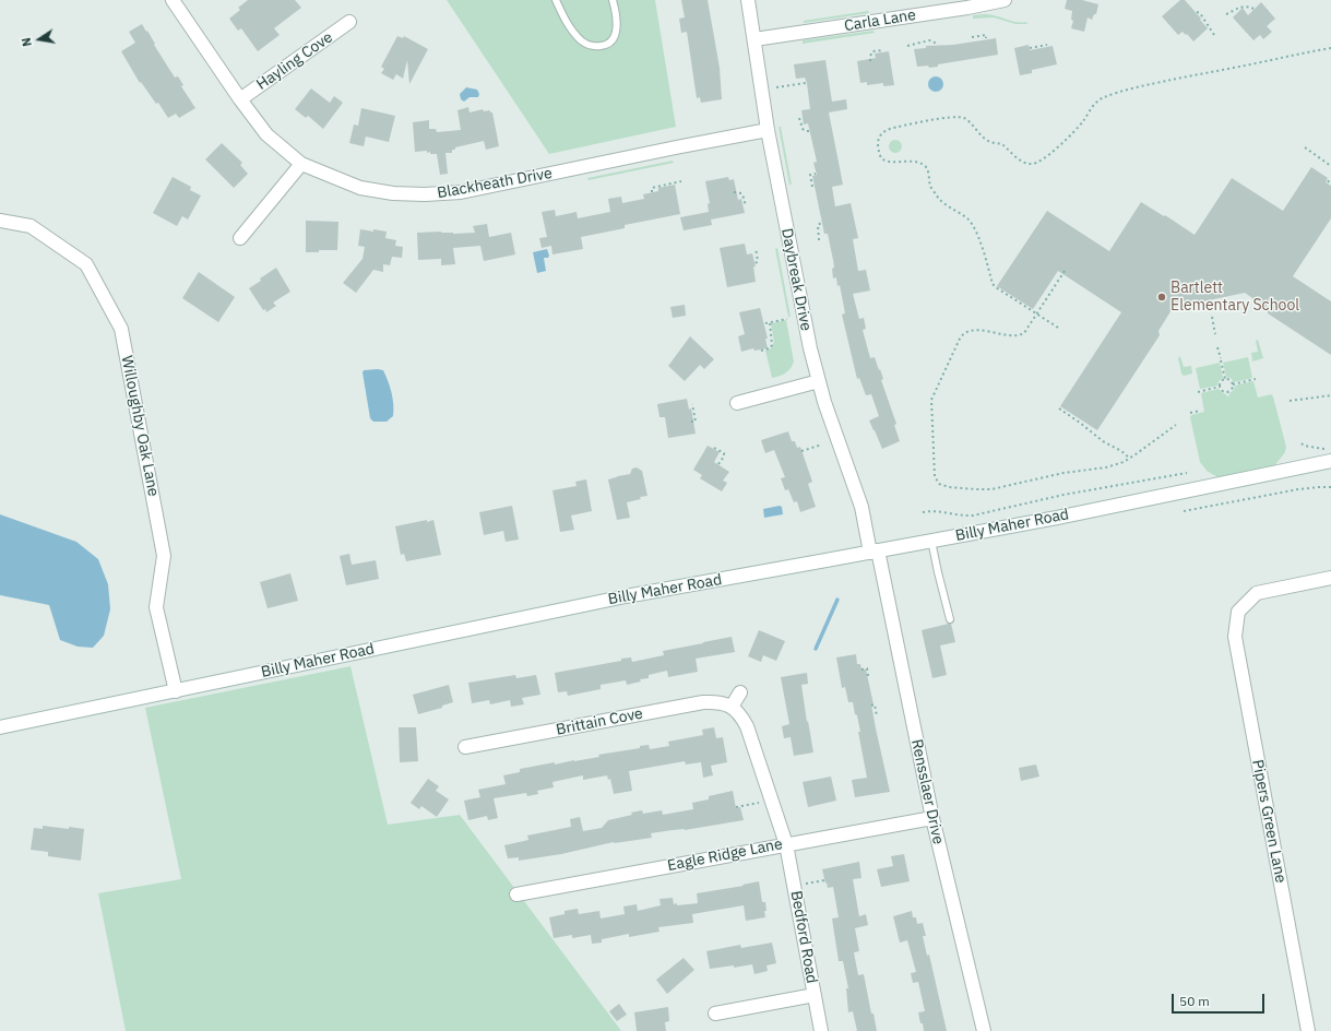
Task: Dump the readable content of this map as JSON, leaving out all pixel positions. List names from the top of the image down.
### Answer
{
  "streets": {
    "street": [
      "Carla Lane",
      "Hayling Cove",
      "Blackheath Drive",
      "Daybreak Drive",
      "Willoughby Oak Lane",
      "Billy Maher Road",
      "Brittain Cove",
      "Rensslaer Drive",
      "Pipers Green Lane",
      "Eagle Ridge Lane",
      "Bedford Road"
    ]
  },
  "crossings": [
    ["Carla Lane", "Daybreak Drive"],
    ["Hayling Cove", "Blackheath Drive"],
    ["Blackheath Drive", "Daybreak Drive"],
    ["Daybreak Drive", "Billy Maher Road"],
    ["Daybreak Drive", "Rensslaer Drive"],
    ["Willoughby Oak Lane", "Billy Maher Road"],
    ["Billy Maher Road", "Rensslaer Drive"],
    ["Rensslaer Drive", "Eagle Ridge Lane"],
    ["Eagle Ridge Lane", "Bedford Road"]
  ],
  "places": ["Bartlett Elementary School"],
  "scale_bar": "50 m",
  "north": "left"
}
